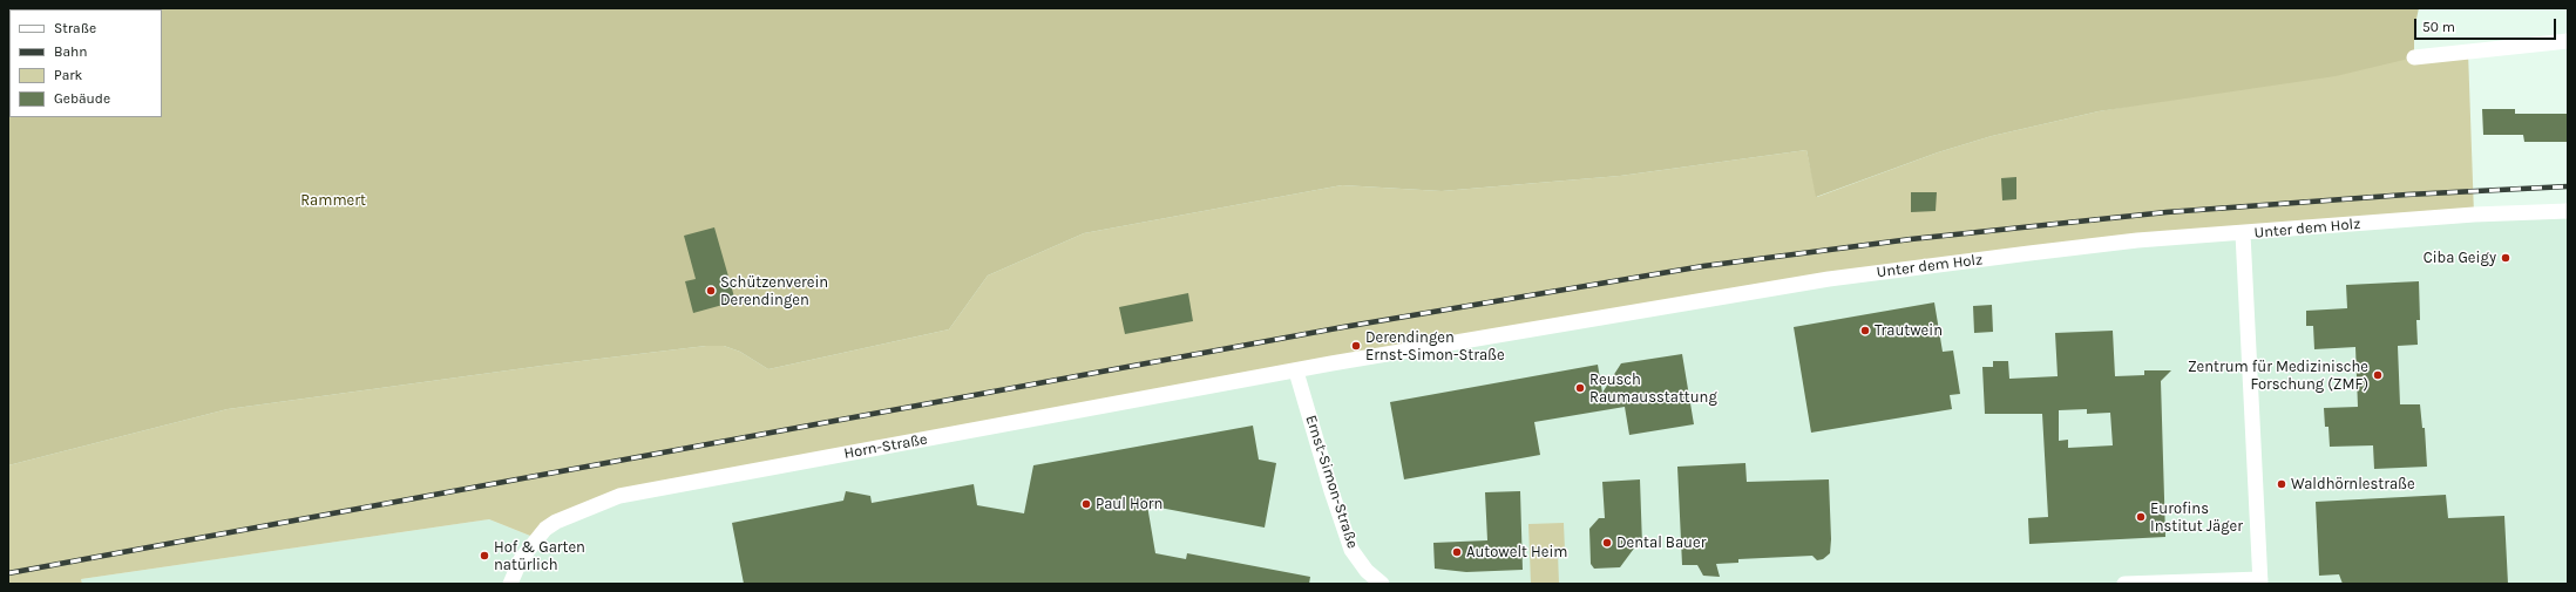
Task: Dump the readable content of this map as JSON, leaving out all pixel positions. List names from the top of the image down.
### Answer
{
  "streets": {
    "street": ["Unter dem Holz", "Horn-Straße", "Ernst-Simon-Straße"]
  },
  "crossings": [
    ["Unter dem Holz", "Horn-Straße"],
    ["Unter dem Holz", "Ernst-Simon-Straße"],
    ["Horn-Straße", "Ernst-Simon-Straße"]
  ],
  "parks": ["Rammert"],
  "places": [
    "Ciba Geigy",
    "Schützenverein Derendingen",
    "Trautwein",
    "Derendingen Ernst-Simon-Straße",
    "Zentrum für Medizinische Forschung (ZMF)",
    "Reusch Raumausstattung",
    "Waldhörnlestraße",
    "Paul Horn",
    "Eurofins Institut Jäger",
    "Dental Bauer",
    "Autowelt Heim",
    "Hof & Garten natürlich"
  ],
  "legend": [
    "Straße",
    "Bahn",
    "Park",
    "Gebäude"
  ],
  "scale_bar": "50 m"
}
